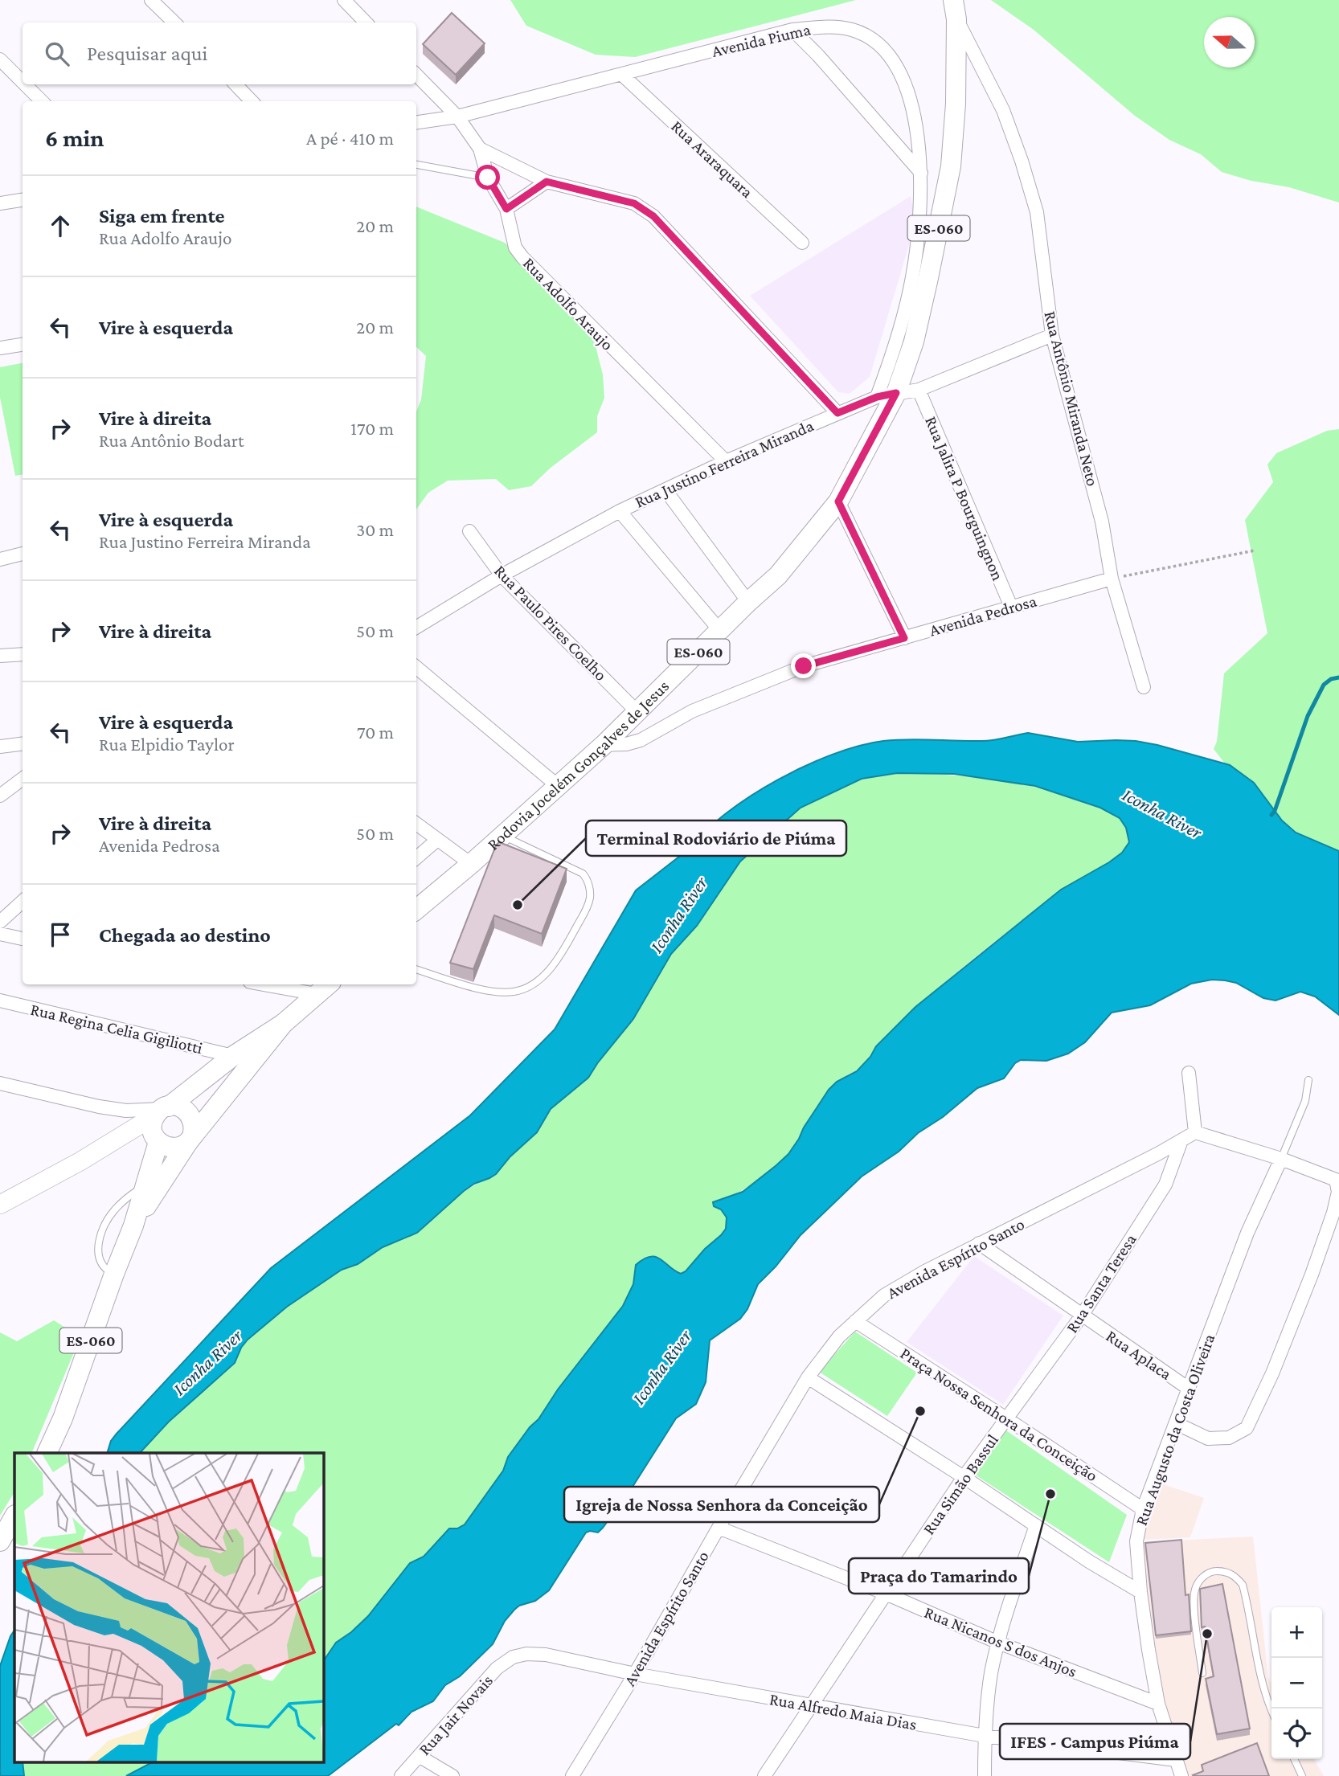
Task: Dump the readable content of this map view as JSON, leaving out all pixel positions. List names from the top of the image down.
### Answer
{
  "streets": {
    "main road": ["ES-060", "Rodovia Jocelém Gonçalves de Jesus"],
    "street": [
      "Avenida Piuma",
      "Rua Araraquara",
      "Rua Adolfo Araujo",
      "Rua Antônio Miranda Neto",
      "Rua Justino Ferreira Miranda",
      "Rua Jalira P Bourguingnon",
      "Avenida Pedrosa",
      "Rua Paulo Pires Coelho",
      "Rua Regina Celia Gigiliotti",
      "Avenida Espírito Santo",
      "Rua Santa Teresa",
      "Rua Aplaca",
      "Praça Nossa Senhora da Conceição",
      "Rua Augusto da Costa Oliveira",
      "Rua Simão Bassul",
      "Rua Nicanos S dos Anjos",
      "Rua Alfredo Maia Dias",
      "Rua Jair Novais"
    ]
  },
  "crossings": [
    ["Avenida Piuma", "Rua Araraquara"],
    ["Avenida Piuma", "Rua Adolfo Araujo"],
    ["Avenida Piuma", "Rua Justino Ferreira Miranda"],
    ["Avenida Piuma", "Rodovia Jocelém Gonçalves de Jesus"],
    ["ES-060", "Rua Regina Celia Gigiliotti"],
    ["Rua Adolfo Araujo", "Rua Justino Ferreira Miranda"],
    ["Rua Antônio Miranda Neto", "Rua Justino Ferreira Miranda"],
    ["Rua Antônio Miranda Neto", "Avenida Pedrosa"],
    ["Rua Antônio Miranda Neto", "Rodovia Jocelém Gonçalves de Jesus"],
    ["Rua Justino Ferreira Miranda", "Rua Jalira P Bourguingnon"],
    ["Rua Justino Ferreira Miranda", "Rua Paulo Pires Coelho"],
    ["Rua Justino Ferreira Miranda", "Rodovia Jocelém Gonçalves de Jesus"],
    ["Rua Jalira P Bourguingnon", "Avenida Pedrosa"],
    ["Avenida Pedrosa", "Rodovia Jocelém Gonçalves de Jesus"],
    ["Rua Paulo Pires Coelho", "Rodovia Jocelém Gonçalves de Jesus"],
    ["Avenida Espírito Santo", "Rua Santa Teresa"],
    ["Avenida Espírito Santo", "Rua Aplaca"],
    ["Avenida Espírito Santo", "Praça Nossa Senhora da Conceição"],
    ["Avenida Espírito Santo", "Rua Nicanos S dos Anjos"],
    ["Avenida Espírito Santo", "Rua Alfredo Maia Dias"],
    ["Rua Santa Teresa", "Rua Aplaca"],
    ["Rua Santa Teresa", "Praça Nossa Senhora da Conceição"],
    ["Rua Santa Teresa", "Rua Simão Bassul"],
    ["Rua Aplaca", "Rua Augusto da Costa Oliveira"],
    ["Praça Nossa Senhora da Conceição", "Rua Augusto da Costa Oliveira"],
    ["Praça Nossa Senhora da Conceição", "Rua Simão Bassul"],
    ["Rua Augusto da Costa Oliveira", "Rua Nicanos S dos Anjos"],
    ["Rua Augusto da Costa Oliveira", "Rua Alfredo Maia Dias"],
    ["Rua Simão Bassul", "Rua Nicanos S dos Anjos"],
    ["Rua Simão Bassul", "Rua Alfredo Maia Dias"],
    ["Rua Alfredo Maia Dias", "Rua Jair Novais"]
  ],
  "water": ["Iconha River"],
  "places": [
    "Terminal Rodoviário de Piúma",
    "Igreja de Nossa Senhora da Conceição",
    "Praça do Tamarindo",
    "IFES - Campus Piúma"
  ],
  "north": "left",
  "page": {
    "search": "Pesquisar aqui",
    "heading": ["6 min", "A pé · 410 m"],
    "list": [
      ["Siga em frente", "Rua Adolfo Araujo", "20 m"],
      ["Vire à esquerda", "20 m"],
      ["Vire à direita", "Rua Antônio Bodart", "170 m"],
      ["Vire à esquerda", "Rua Justino Ferreira Miranda", "30 m"],
      ["Vire à direita", "50 m"],
      ["Vire à esquerda", "Rua Elpidio Taylor", "70 m"],
      ["Vire à direita", "Avenida Pedrosa", "50 m"],
      "Chegada ao destino"
    ],
    "map_buttons": ["+", "−"]
  }
}
